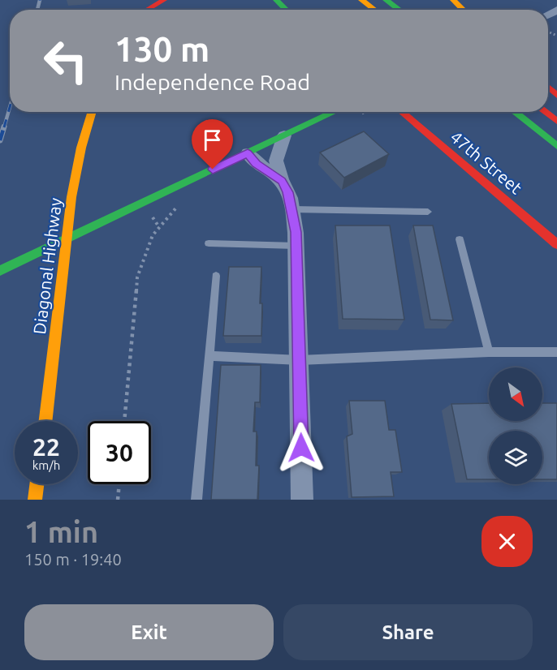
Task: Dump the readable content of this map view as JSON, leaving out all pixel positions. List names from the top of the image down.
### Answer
{
  "streets": {
    "main road": ["47th Street", "Diagonal Highway"]
  },
  "north": "bottom right",
  "page": {
    "turn": ["130 m", "Independence Road"],
    "speed": "22 km/h",
    "limit": "30",
    "heading": ["1 min", "150 m · 19:40"],
    "buttons": ["Exit", "Share"]
  }
}
